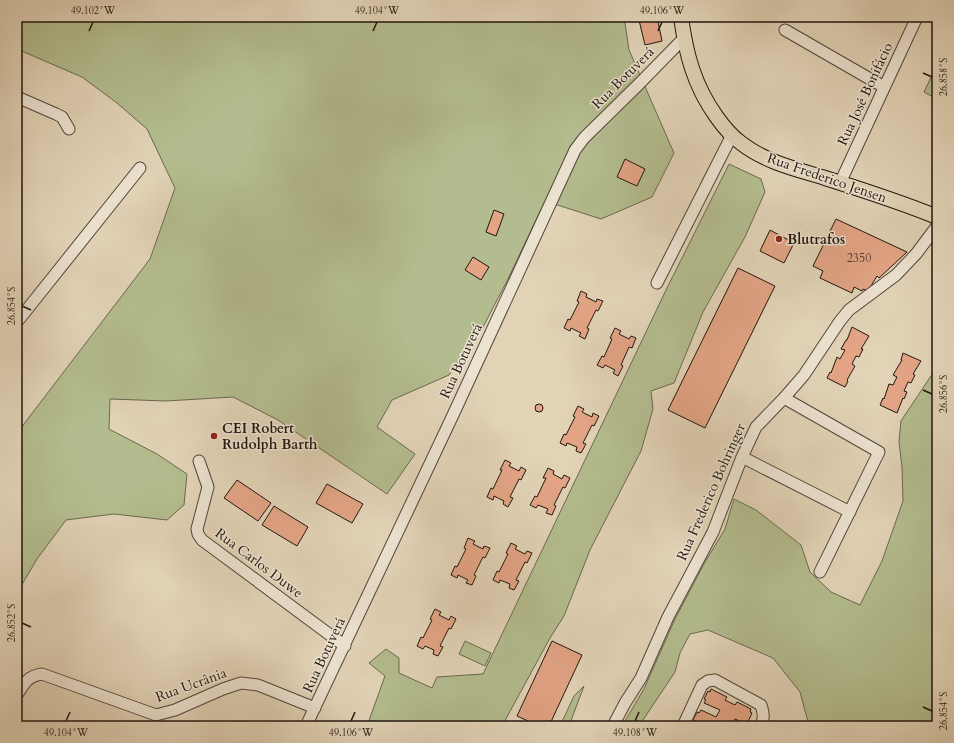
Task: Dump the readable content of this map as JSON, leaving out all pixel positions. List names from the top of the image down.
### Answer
{
  "streets": {
    "main road": ["Rua Frederico Jensen"],
    "street": [
      "Rua Botuverá",
      "Rua José Bonifácio",
      "Rua Frederico Bohringer",
      "Rua Carlos Duwe",
      "Rua Ucrânia"
    ]
  },
  "crossings": [
    ["Rua Botuverá", "Rua Frederico Jensen"],
    ["Rua Botuverá", "Rua Carlos Duwe"],
    ["Rua Botuverá", "Rua Ucrânia"],
    ["Rua José Bonifácio", "Rua Frederico Jensen"]
  ],
  "places": ["Blutrafos", "CEI Robert Rudolph Barth"],
  "house_numbers": ["2350"],
  "coordinates": [
    "49.102°W",
    "49.104°W",
    "49.106°W",
    "26.858°S",
    "26.854°S",
    "26.856°S",
    "26.852°S",
    "49.108°W"
  ]
}
